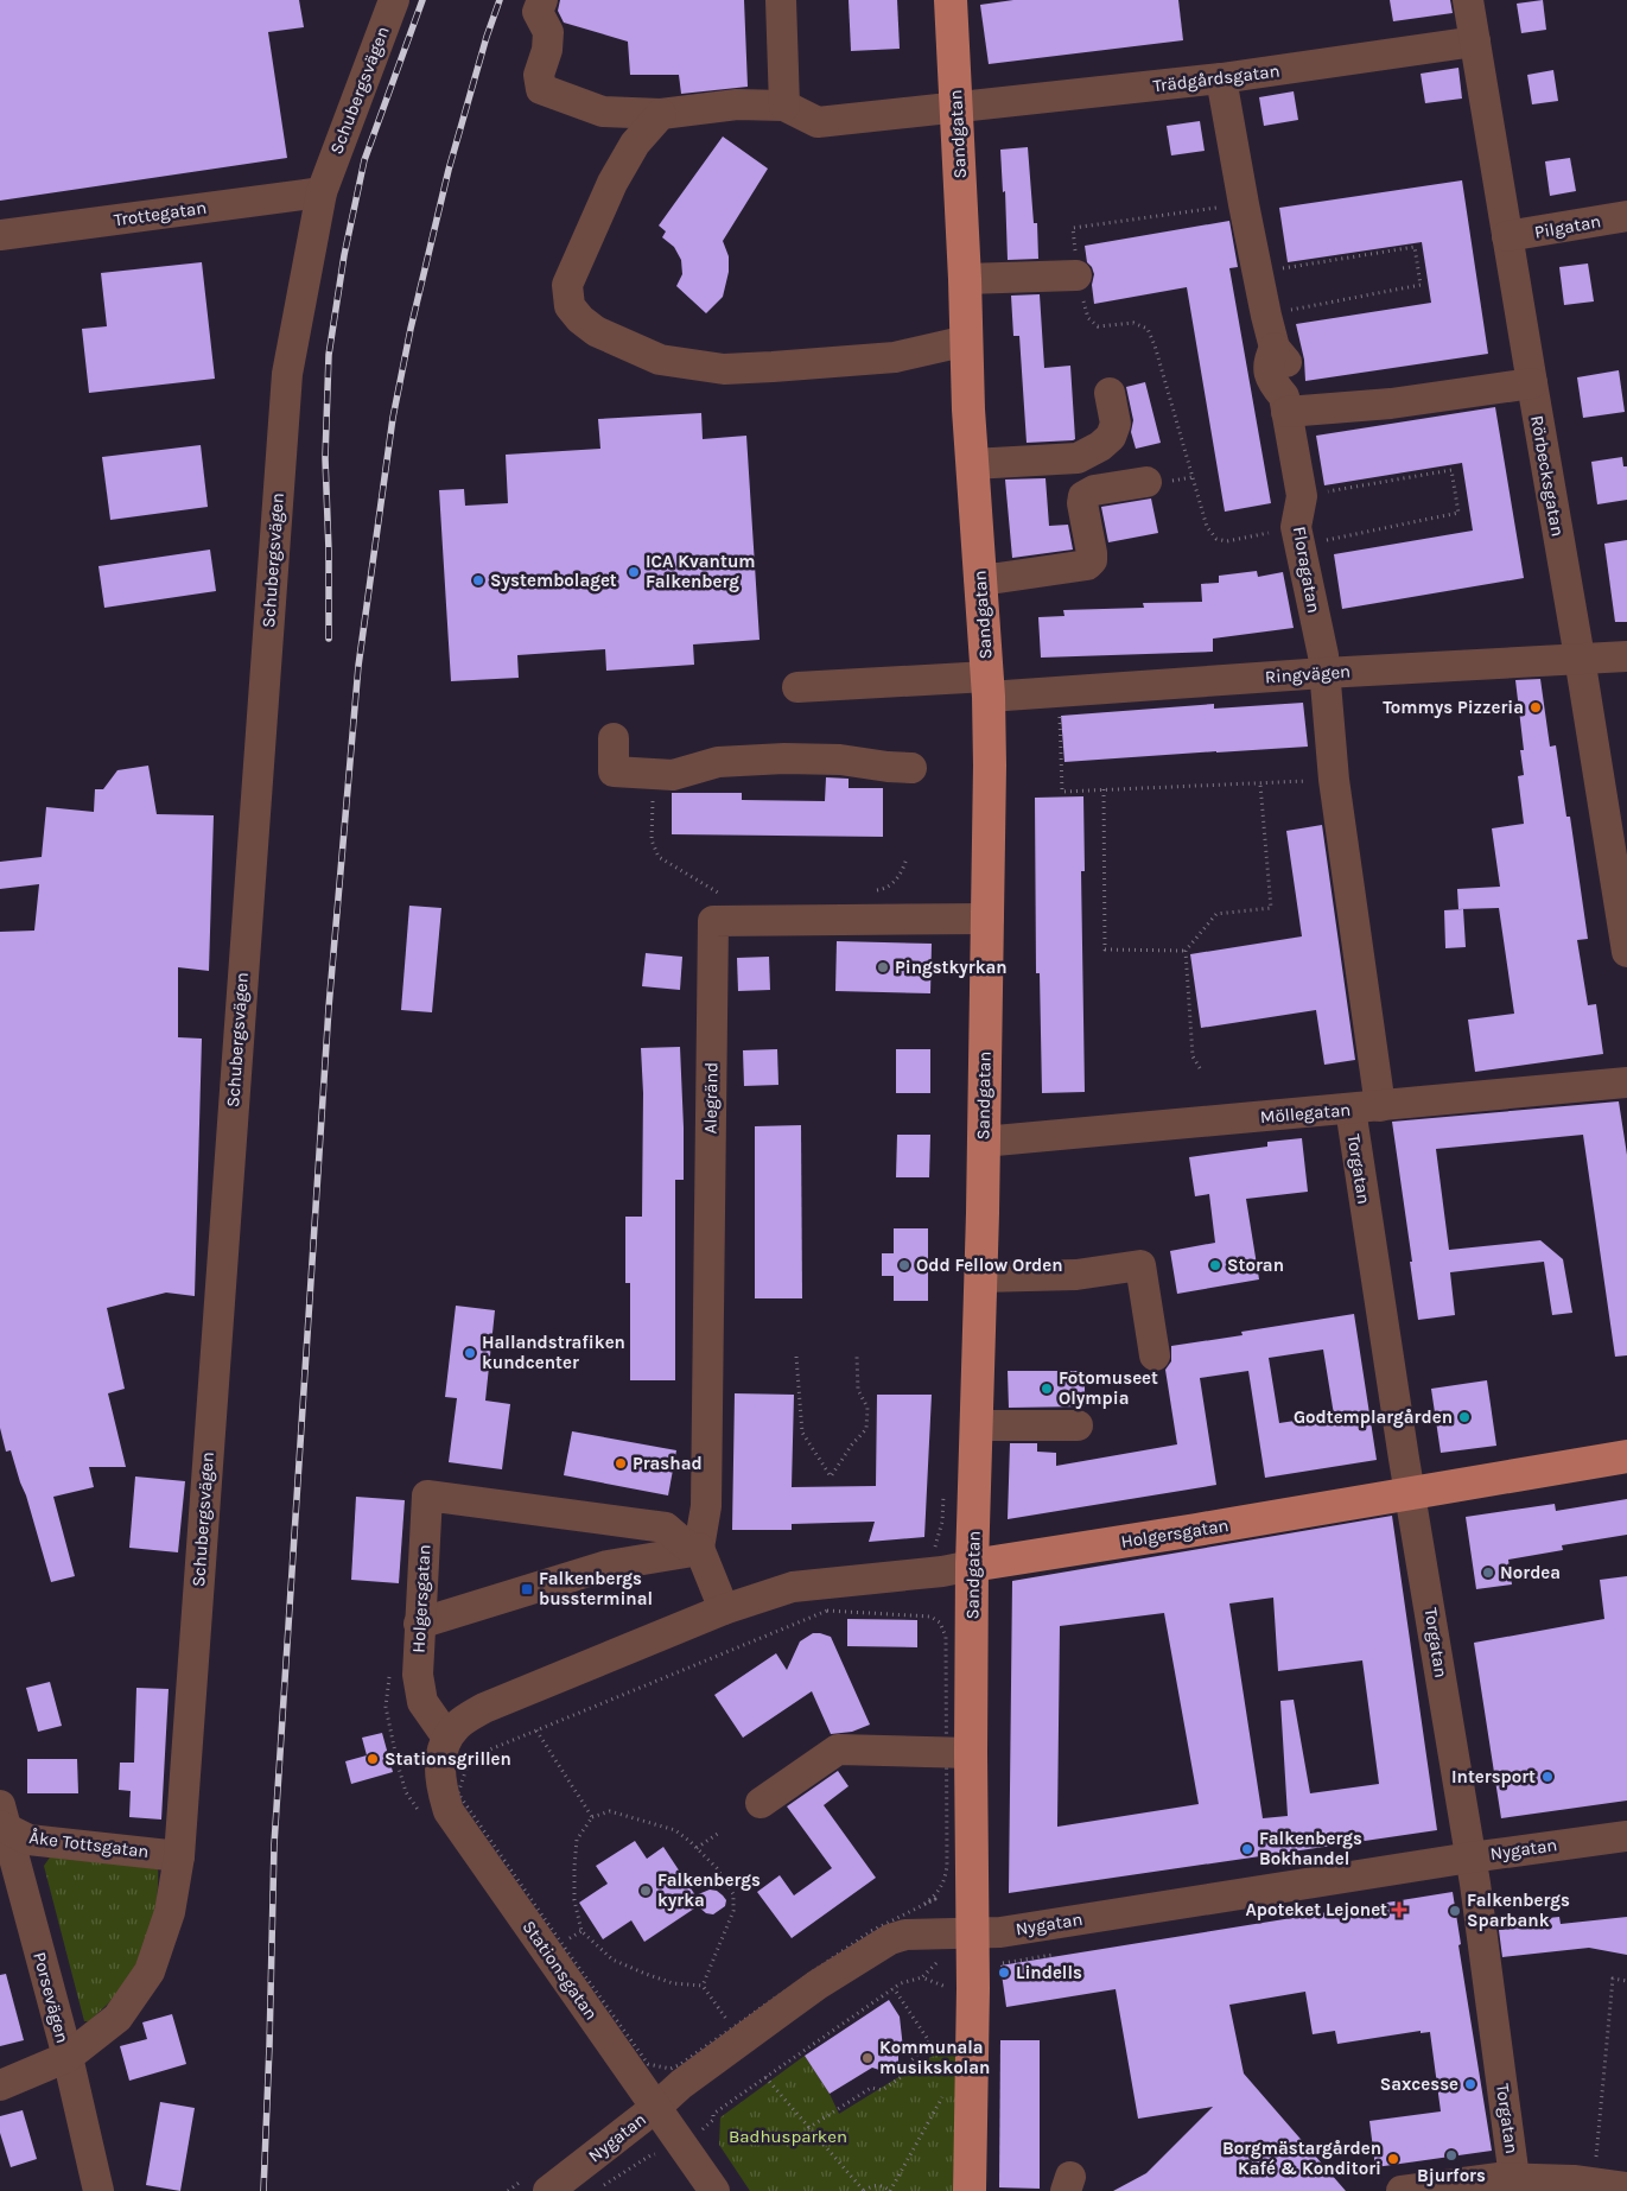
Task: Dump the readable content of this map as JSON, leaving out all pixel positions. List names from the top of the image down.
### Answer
{
  "streets": {
    "main road": ["Sandgatan", "Holgersgatan"],
    "street": [
      "Trädgårdsgatan",
      "Schubergsvägen",
      "Trottegatan",
      "Pilgatan",
      "Rörbecksgatan",
      "Floragatan",
      "Ringvägen",
      "Alegränd",
      "Möllegatan",
      "Torgatan",
      "Åke Tottsgatan",
      "Nygatan",
      "Stationsgatan",
      "Porsevägen"
    ]
  },
  "crossings": [
    ["Trädgårdsgatan", "Sandgatan"],
    ["Trädgårdsgatan", "Rörbecksgatan"],
    ["Trädgårdsgatan", "Floragatan"],
    ["Schubergsvägen", "Trottegatan"],
    ["Schubergsvägen", "Åke Tottsgatan"],
    ["Schubergsvägen", "Porsevägen"],
    ["Sandgatan", "Ringvägen"],
    ["Sandgatan", "Alegränd"],
    ["Sandgatan", "Möllegatan"],
    ["Sandgatan", "Holgersgatan"],
    ["Sandgatan", "Nygatan"],
    ["Pilgatan", "Rörbecksgatan"],
    ["Rörbecksgatan", "Ringvägen"],
    ["Floragatan", "Ringvägen"],
    ["Floragatan", "Torgatan"],
    ["Alegränd", "Holgersgatan"],
    ["Möllegatan", "Torgatan"],
    ["Torgatan", "Holgersgatan"],
    ["Torgatan", "Nygatan"],
    ["Holgersgatan", "Stationsgatan"],
    ["Åke Tottsgatan", "Porsevägen"],
    ["Nygatan", "Stationsgatan"]
  ],
  "parks": ["Badhusparken"],
  "places": {
    "other": [
      "ICA Kvantum Falkenberg",
      "Systembolaget",
      "Tommys Pizzeria",
      "Pingstkyrkan",
      "Odd Fellow Orden",
      "Storan",
      "Hallandstrafiken kundcenter",
      "Fotomuseet Olympia",
      "Godtemplargården",
      "Prashad",
      "Nordea",
      "Stationsgrillen",
      "Intersport",
      "Falkenbergs Bokhandel",
      "Falkenbergs kyrka",
      "Falkenbergs Sparbank",
      "Lindells",
      "Kommunala musikskolan",
      "Saxcesse",
      "Bjurfors",
      "Borgmästargården Kafé & Konditori"
    ],
    "transit": ["Falkenbergs bussterminal"],
    "health": ["Apoteket Lejonet"]
  }
}
